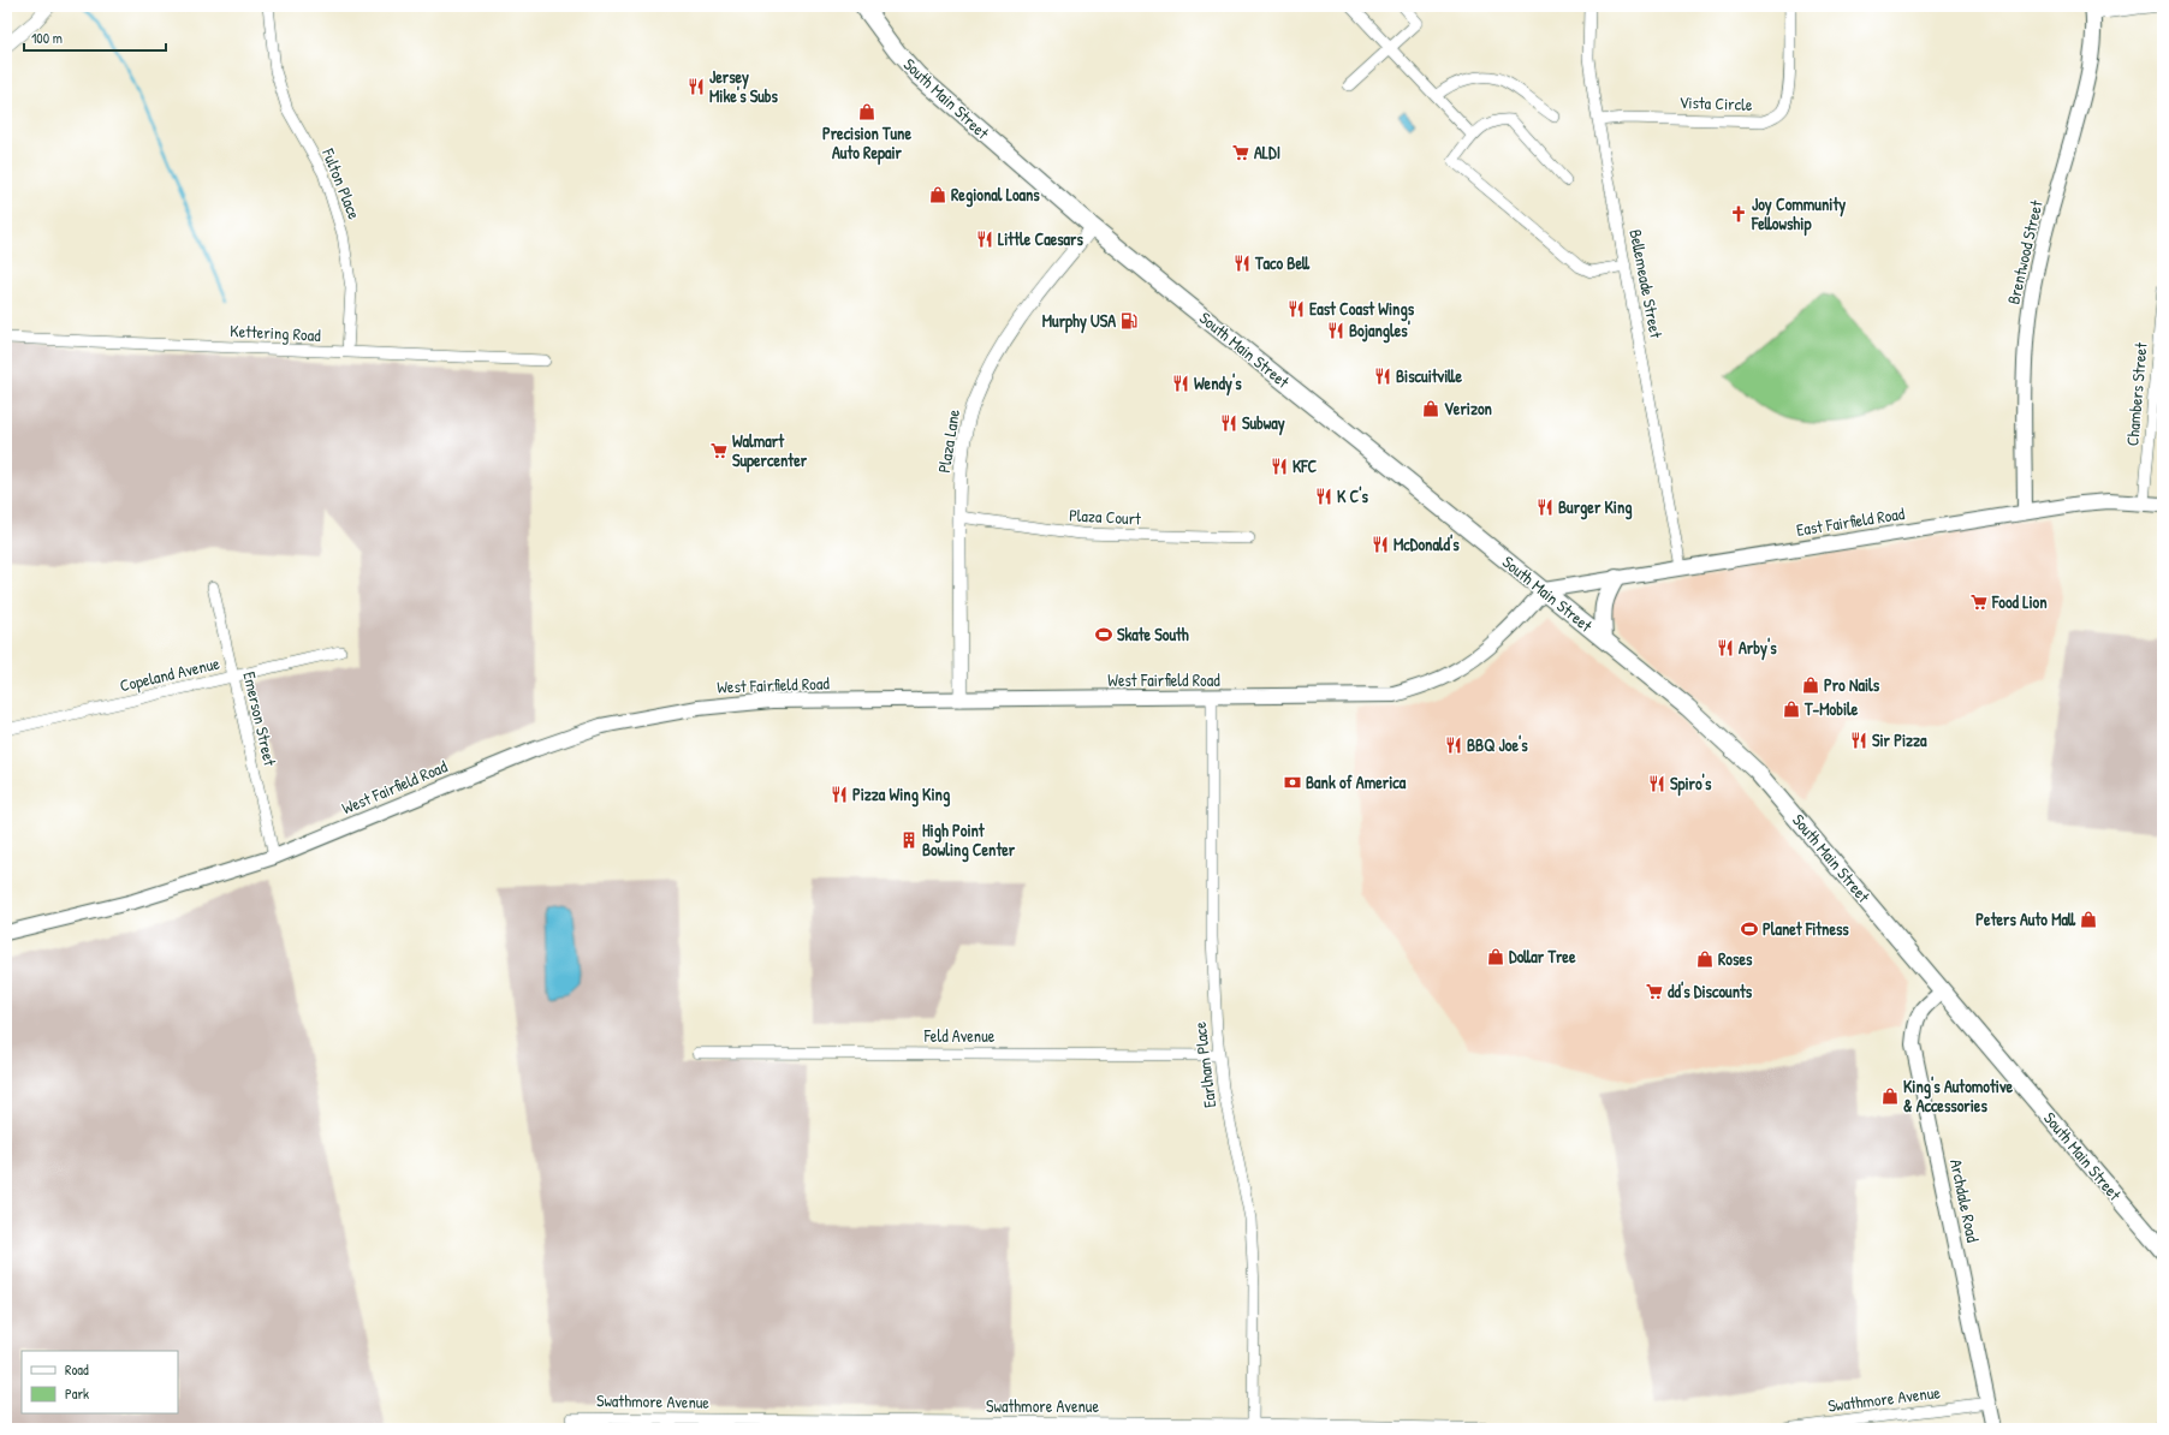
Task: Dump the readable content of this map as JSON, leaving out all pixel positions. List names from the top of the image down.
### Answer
{
  "streets": {
    "main road": [
      "South Main Street",
      "Brentwood Street",
      "East Fairfield Road",
      "West Fairfield Road",
      "Archdale Road"
    ],
    "street": [
      "Vista Circle",
      "Fulton Place",
      "Bellemeade Street",
      "Kettering Road",
      "Chambers Street",
      "Plaza Lane",
      "Plaza Court",
      "Copeland Avenue",
      "Emerson Street",
      "Feld Avenue",
      "Earlham Place",
      "Swathmore Avenue"
    ]
  },
  "crossings": [
    ["South Main Street", "Plaza Lane"],
    ["South Main Street", "East Fairfield Road"],
    ["South Main Street", "West Fairfield Road"],
    ["South Main Street", "Archdale Road"],
    ["Vista Circle", "Bellemeade Street"],
    ["Fulton Place", "Kettering Road"],
    ["Brentwood Street", "East Fairfield Road"],
    ["Bellemeade Street", "East Fairfield Road"],
    ["Chambers Street", "East Fairfield Road"],
    ["Plaza Lane", "Plaza Court"],
    ["Plaza Lane", "West Fairfield Road"],
    ["East Fairfield Road", "West Fairfield Road"],
    ["Copeland Avenue", "Emerson Street"],
    ["West Fairfield Road", "Emerson Street"],
    ["West Fairfield Road", "Earlham Place"],
    ["Feld Avenue", "Earlham Place"],
    ["Earlham Place", "Swathmore Avenue"],
    ["Archdale Road", "Swathmore Avenue"]
  ],
  "places": {
    "restaurant": [
      "Jersey Mike's Subs",
      "Little Caesars",
      "Taco Bell",
      "East Coast Wings",
      "Bojangles'",
      "Biscuitville",
      "Wendy's",
      "Subway",
      "KFC",
      "K C's",
      "Burger King",
      "McDonald's",
      "Arby's",
      "Sir Pizza",
      "BBQ Joe's",
      "Spiro's",
      "Pizza Wing King"
    ],
    "shop": [
      "Precision Tune Auto Repair",
      "Regional Loans",
      "Verizon",
      "Pro Nails",
      "T-Mobile",
      "Peters Auto Mall",
      "Dollar Tree",
      "Roses",
      "King's Automotive & Accessories"
    ],
    "supermarket": [
      "ALDI",
      "Walmart Supercenter",
      "Food Lion",
      "dd's Discounts"
    ],
    "church": ["Joy Community Fellowship"],
    "fuel station": ["Murphy USA"],
    "sports": ["Skate South", "Planet Fitness"],
    "bank": ["Bank of America"],
    "building": ["High Point Bowling Center"]
  },
  "legend": ["Road", "Park"],
  "scale_bar": "100 m"
}
